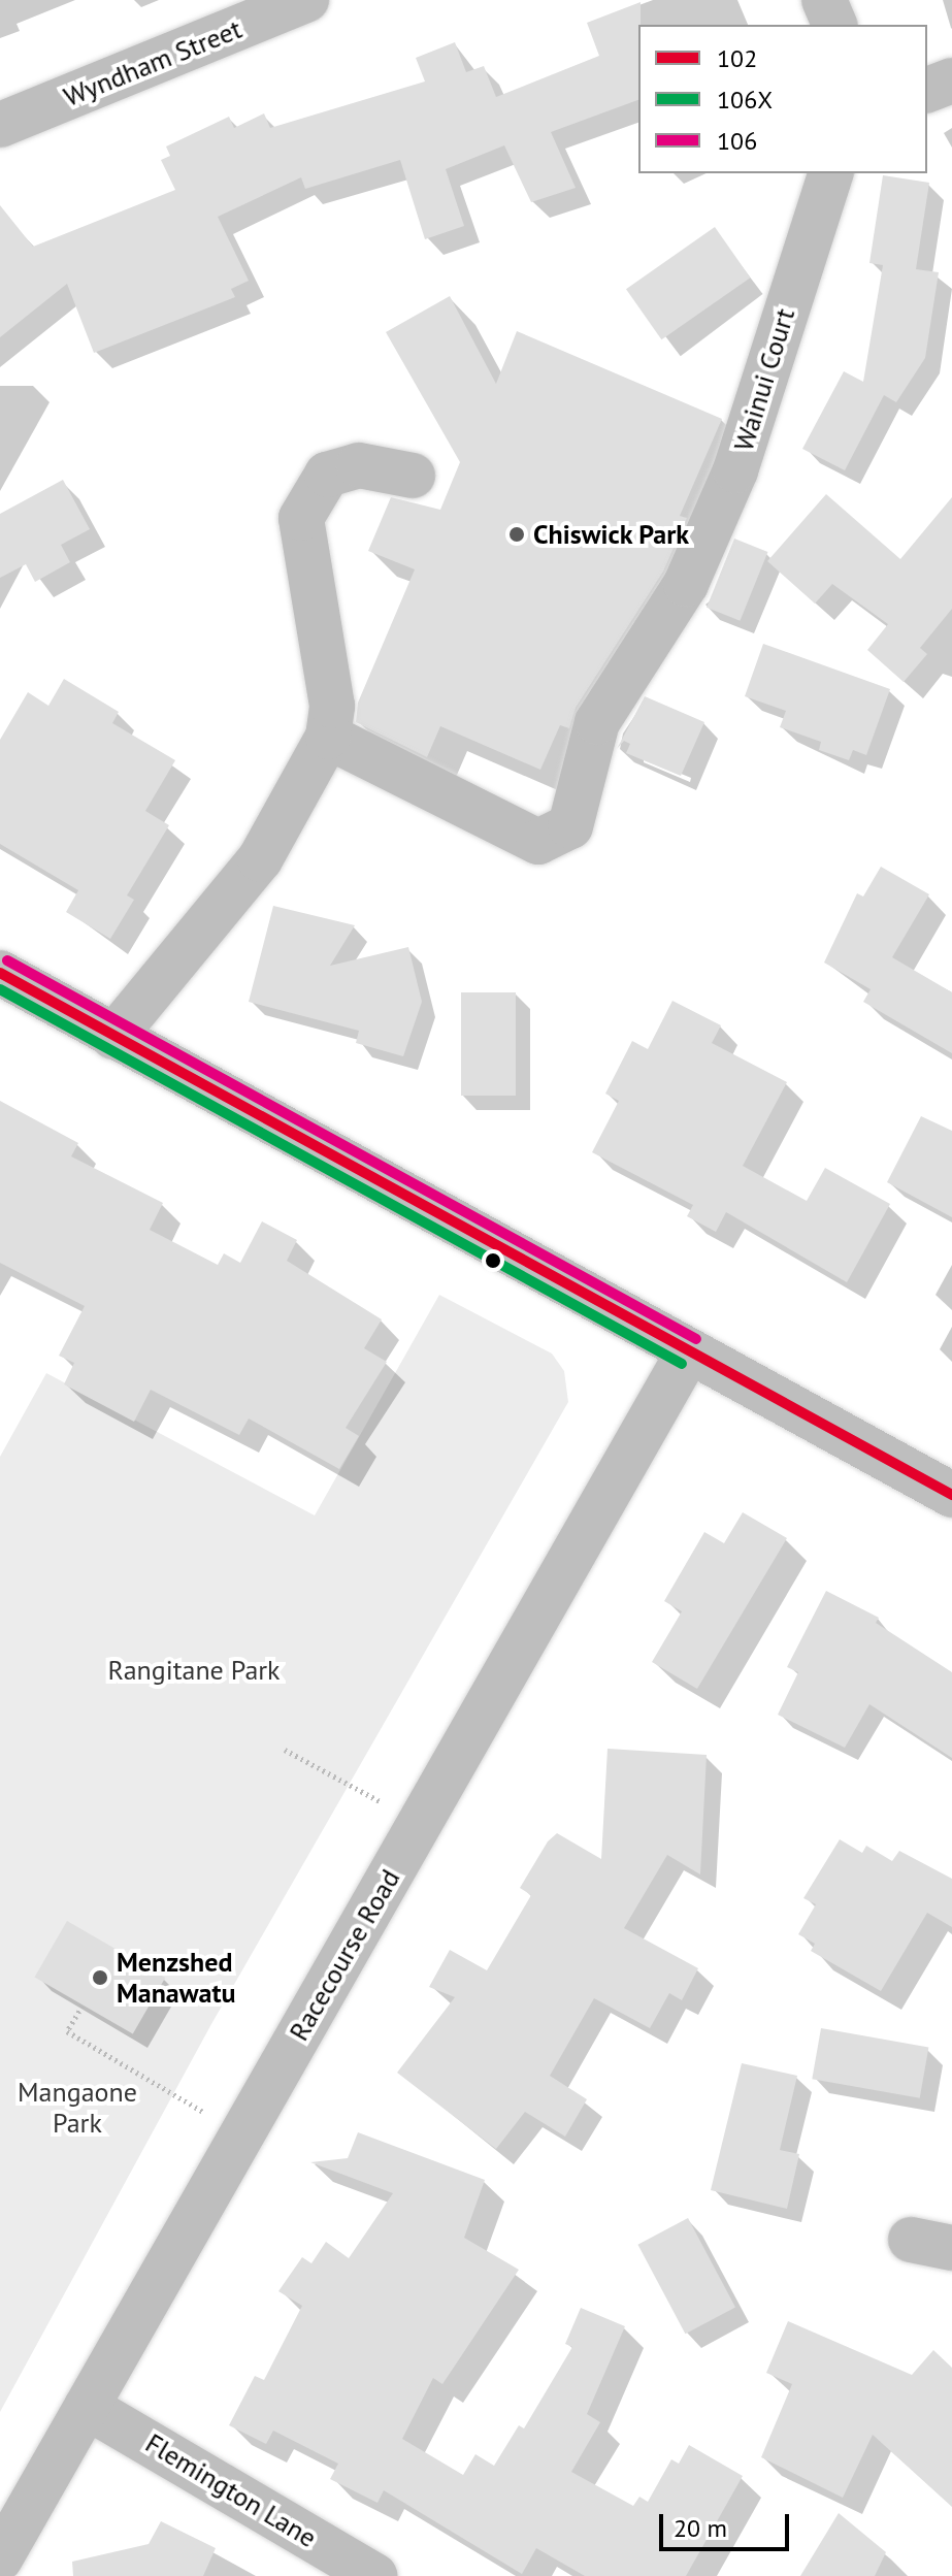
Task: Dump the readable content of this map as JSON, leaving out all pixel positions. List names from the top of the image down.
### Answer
{
  "streets": {
    "street": [
      "Wyndham Street",
      "Wainui Court",
      "Racecourse Road",
      "Flemington Lane"
    ]
  },
  "crossings": [
    ["Racecourse Road", "Flemington Lane"]
  ],
  "parks": ["Rangitane Park", "Mangaone Park"],
  "places": ["Chiswick Park", "Menzshed Manawatu"],
  "lines": ["transit line 106", "transit line 102", "transit line 106X"],
  "legend": ["102", "106X", "106"],
  "scale_bar": "20 m"
}
